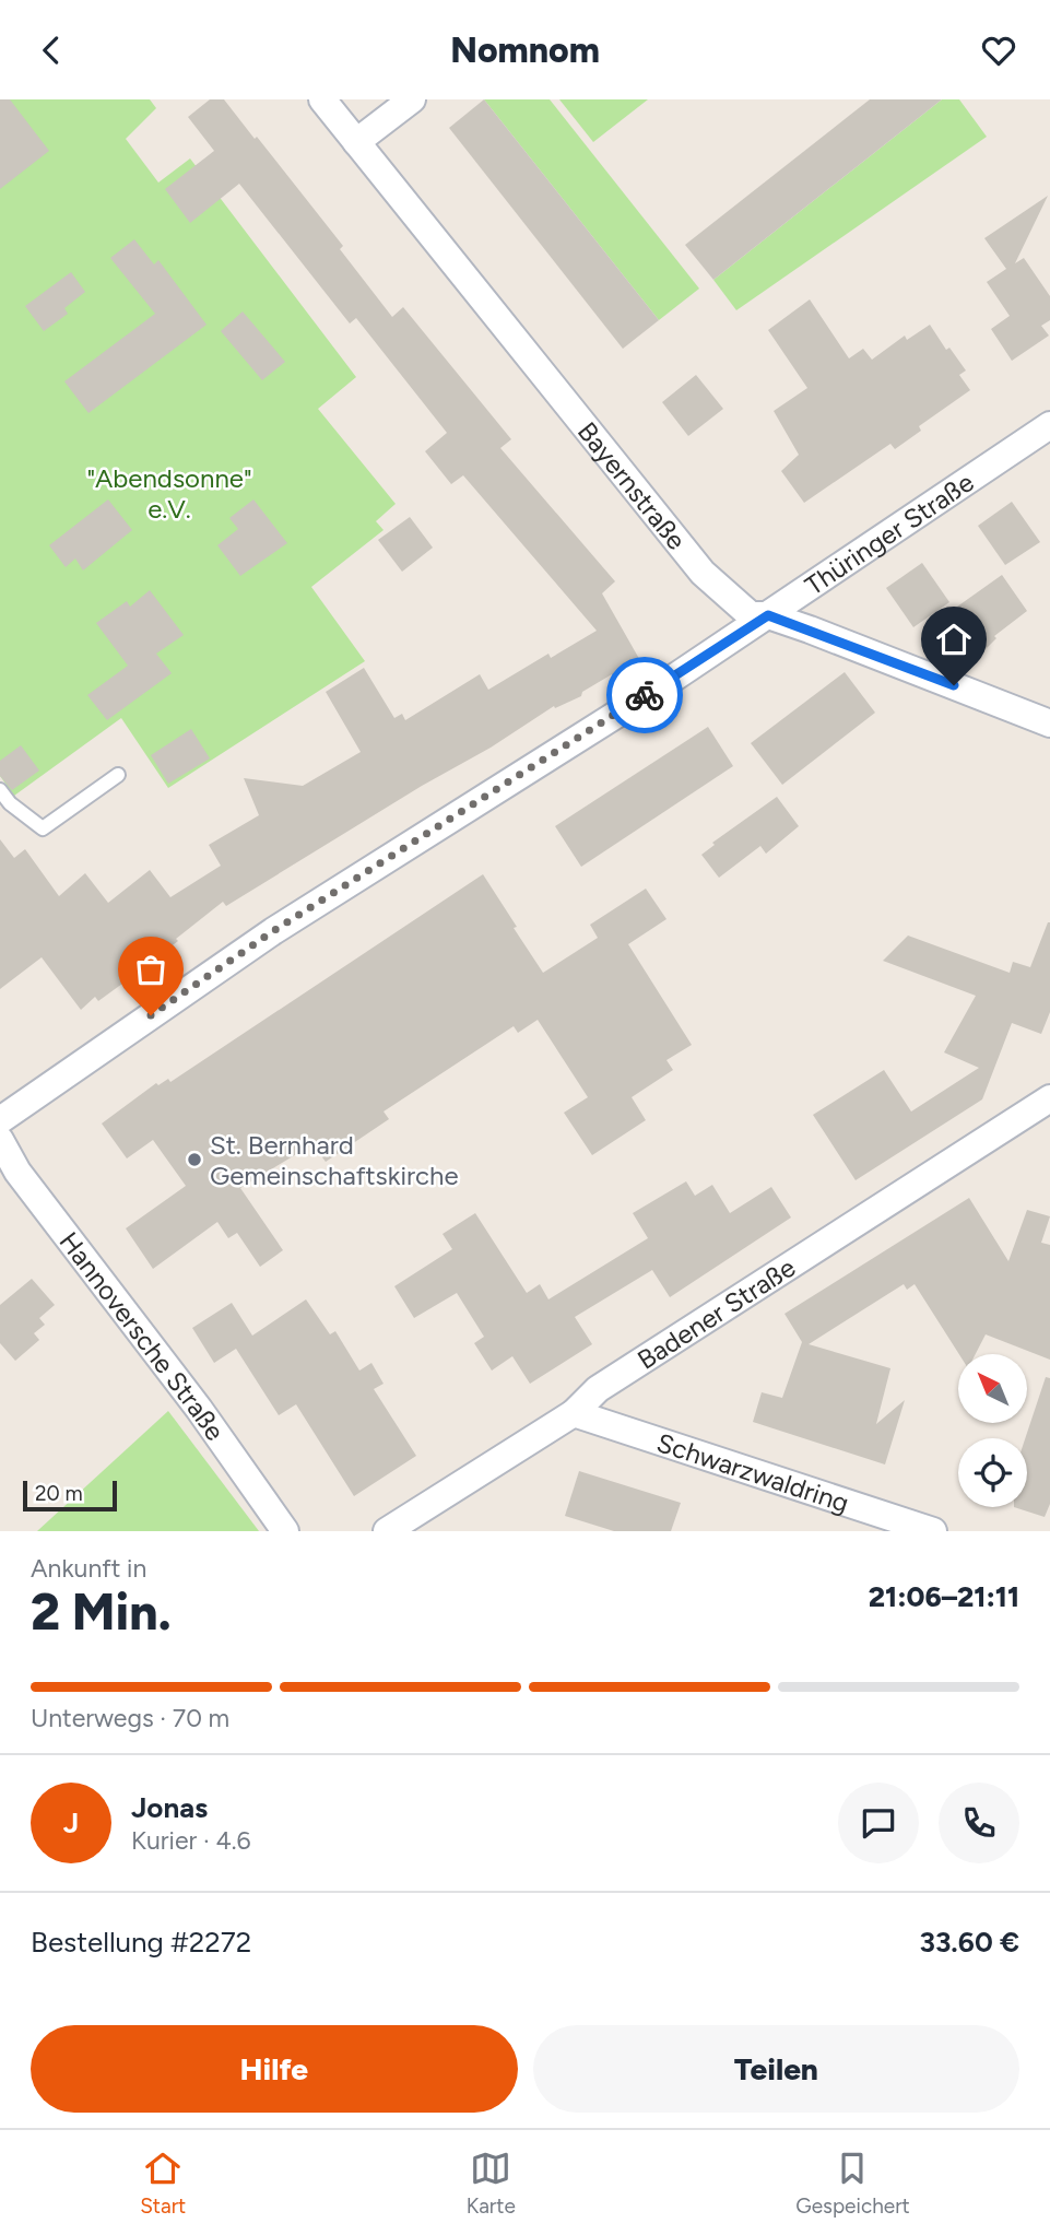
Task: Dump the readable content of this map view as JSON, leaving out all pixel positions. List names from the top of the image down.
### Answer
{
  "streets": {
    "street": [
      "Bayernstraße",
      "Thüringer Straße",
      "Badener Straße",
      "Hannoversche Straße",
      "Schwarzwaldring"
    ]
  },
  "crossings": [
    ["Bayernstraße", "Thüringer Straße"],
    ["Badener Straße", "Schwarzwaldring"]
  ],
  "parks": ["\"Abendsonne\" e.V."],
  "places": ["St. Bernhard Gemeinschaftskirche"],
  "scale_bar": "20 m",
  "north": "top left",
  "page": {
    "header": "Nomnom",
    "scale": "20 m",
    "heading": ["2 Min.", "Ankunft in", "21:06–21:11"],
    "panel": [
      "Jonas",
      "Kurier · 4.6",
      "Bestellung #2272",
      "33.60 €"
    ],
    "bar": "Unterwegs · 70 m",
    "round": "J",
    "buttons": ["Hilfe", "Teilen"],
    "tabs": ["Start", "Karte", "Gespeichert"]
  }
}
